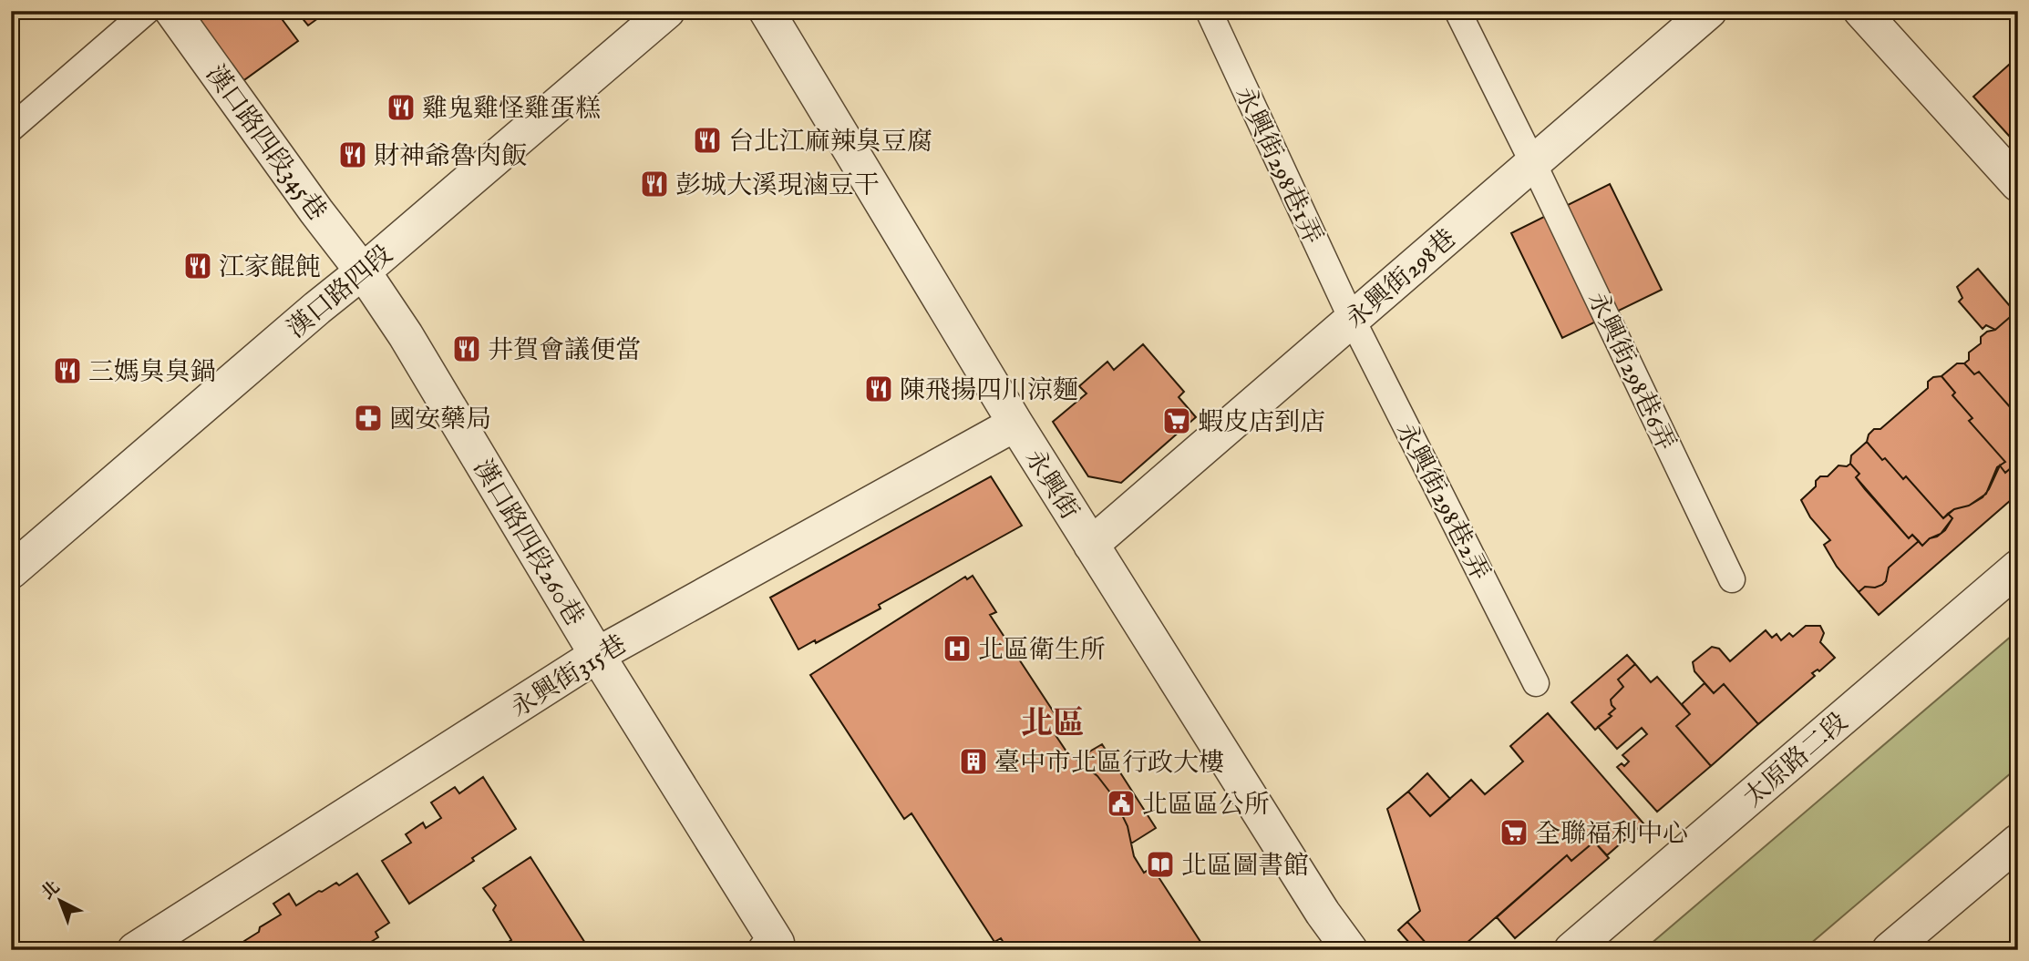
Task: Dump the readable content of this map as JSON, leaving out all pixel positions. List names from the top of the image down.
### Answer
{
  "streets": {
    "street": [
      "漢口路四段345巷",
      "永興街298巷",
      "漢口路四段",
      "永興街",
      "漢口路四段260巷",
      "永興街315巷",
      "太原路二段"
    ],
    "lane": ["永興街298巷1弄", "永興街298巷6弄", "永興街298巷2弄"]
  },
  "crossings": [
    ["漢口路四段345巷", "漢口路四段"],
    ["漢口路四段345巷", "漢口路四段260巷"],
    ["永興街298巷1弄", "永興街298巷"],
    ["永興街298巷1弄", "永興街298巷2弄"],
    ["永興街298巷", "永興街298巷6弄"],
    ["永興街298巷", "永興街"],
    ["永興街298巷", "永興街298巷2弄"],
    ["漢口路四段", "漢口路四段260巷"],
    ["永興街", "永興街315巷"],
    ["漢口路四段260巷", "永興街315巷"]
  ],
  "districts": ["北區"],
  "places": {
    "restaurant": [
      "雞鬼雞怪雞蛋糕",
      "台北江麻辣臭豆腐",
      "財神爺魯肉飯",
      "彭城大溪現滷豆干",
      "江家餛飩",
      "井賀會議便當",
      "三媽臭臭鍋",
      "陳飛揚四川涼麵"
    ],
    "pharmacy": ["國安藥局"],
    "supermarket": ["蝦皮店到店", "全聯福利中心"],
    "hospital": ["北區衛生所"],
    "building": ["臺中市北區行政大樓"],
    "public building": ["北區區公所"],
    "library": ["北區圖書館"]
  },
  "north": "top left"
}
